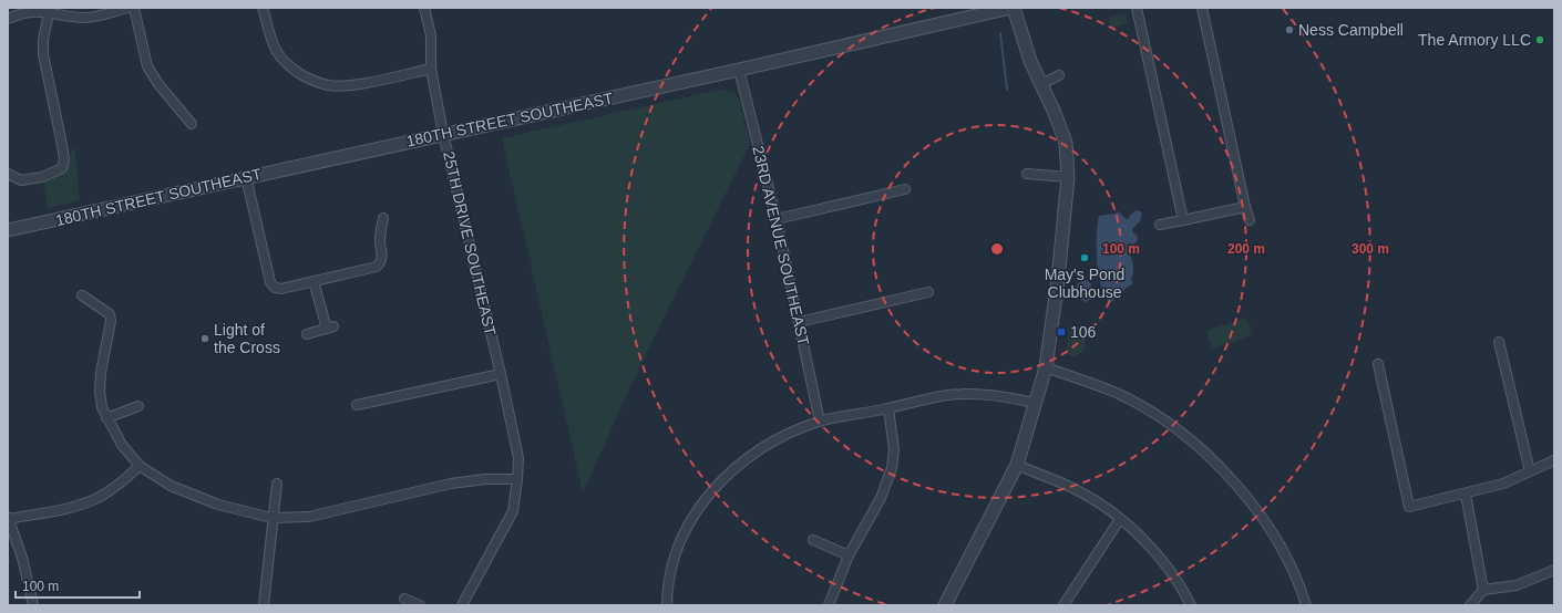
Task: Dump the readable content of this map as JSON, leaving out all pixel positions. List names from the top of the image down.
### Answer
{
  "streets": {
    "street": ["180TH STREET SOUTHEAST", "25TH DRIVE SOUTHEAST", "23RD AVENUE SOUTHEAST"]
  },
  "crossings": [
    ["180TH STREET SOUTHEAST", "25TH DRIVE SOUTHEAST"],
    ["180TH STREET SOUTHEAST", "23RD AVENUE SOUTHEAST"]
  ],
  "places": {
    "other": [
      "Ness Campbell",
      "The Armory LLC",
      "May's Pond Clubhouse",
      "Light of the Cross"
    ],
    "transit": ["106"]
  },
  "scale_bar": "100 m",
  "rings": ["100 m", "200 m", "300 m"]
}
